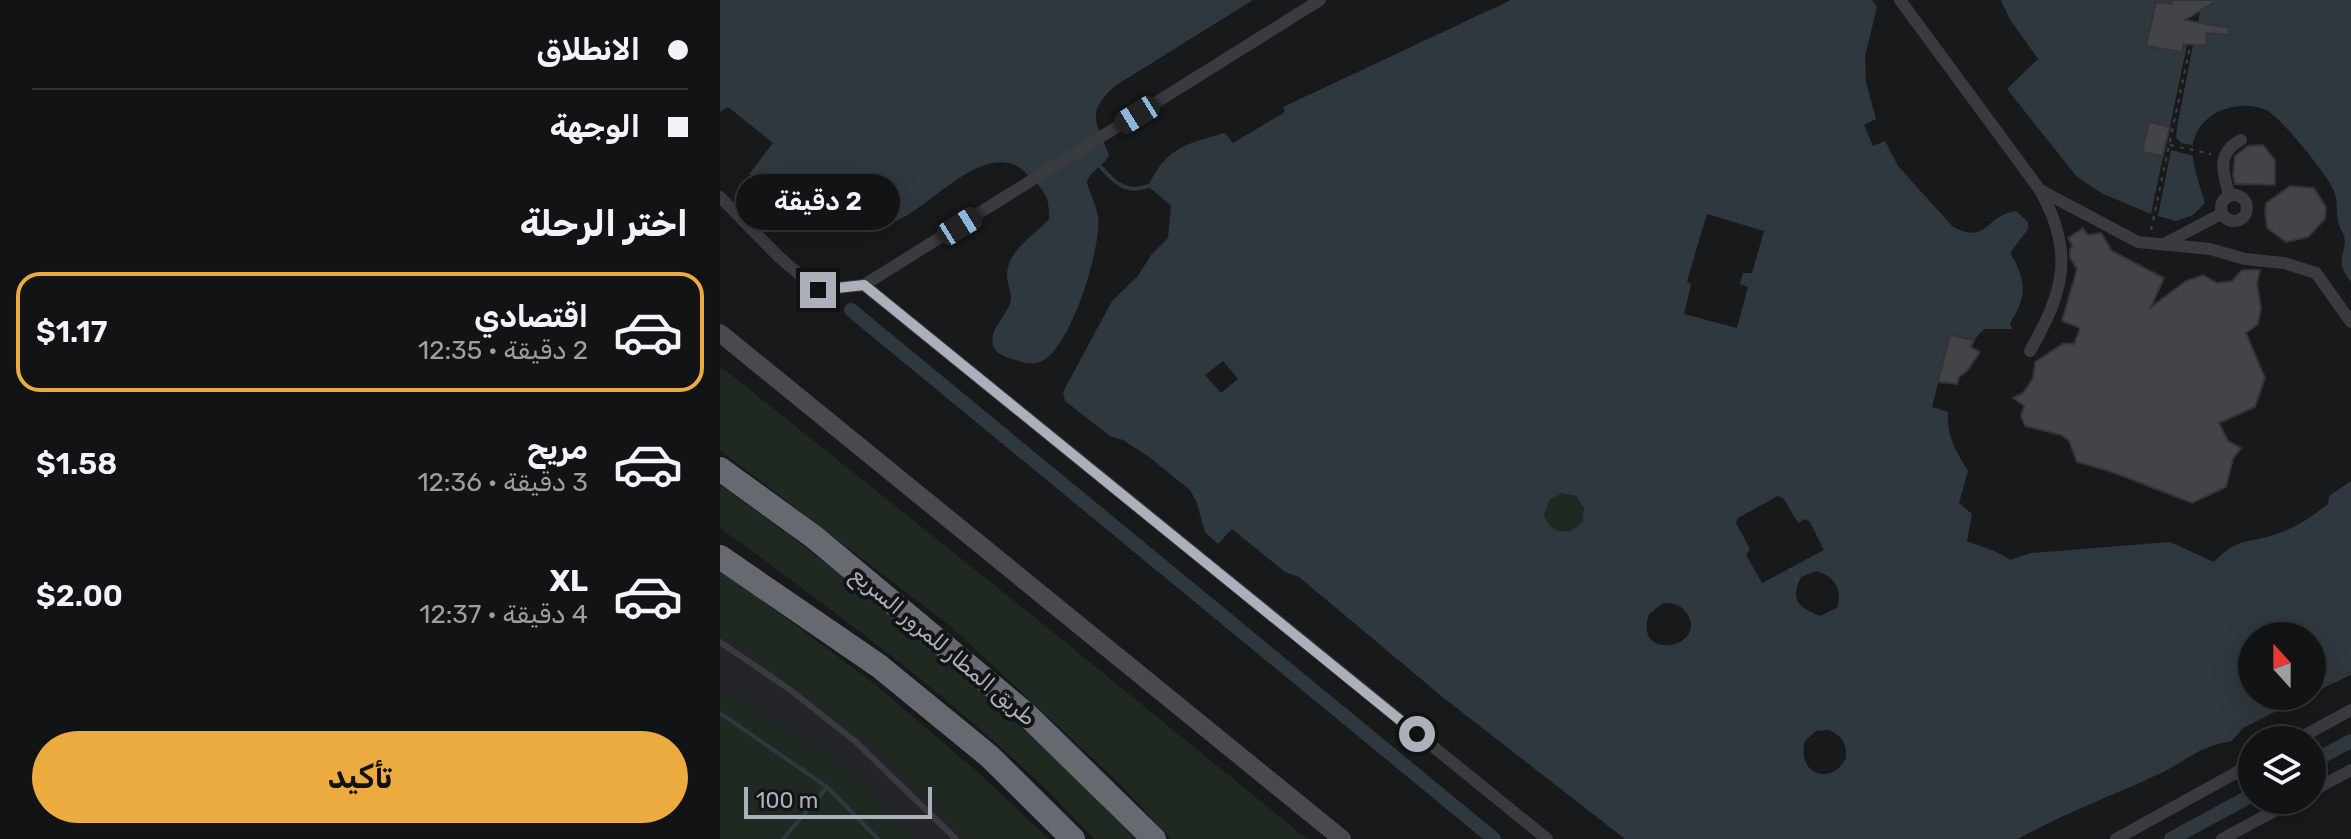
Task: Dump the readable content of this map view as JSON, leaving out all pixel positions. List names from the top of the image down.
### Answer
{
  "streets": {
    "highway": ["طريق المطار للمرور السريع"]
  },
  "scale_bar": "100 m",
  "north": "top",
  "page": {
    "banner": ["الانطلاق", "الوجهة"],
    "bubble": "2 دقيقة",
    "heading": "اختر الرحلة",
    "list": [
      {
        "name": "اقتصادي",
        "note": "2 دقيقة · 12:35",
        "value": "$1.17"
      },
      {
        "name": "مريح",
        "note": "3 دقيقة · 12:36",
        "value": "$1.58"
      },
      {
        "name": "XL",
        "note": "4 دقيقة · 12:37",
        "value": "$2.00"
      }
    ],
    "buttons": "تأكيد",
    "scale": "100 m"
  }
}
